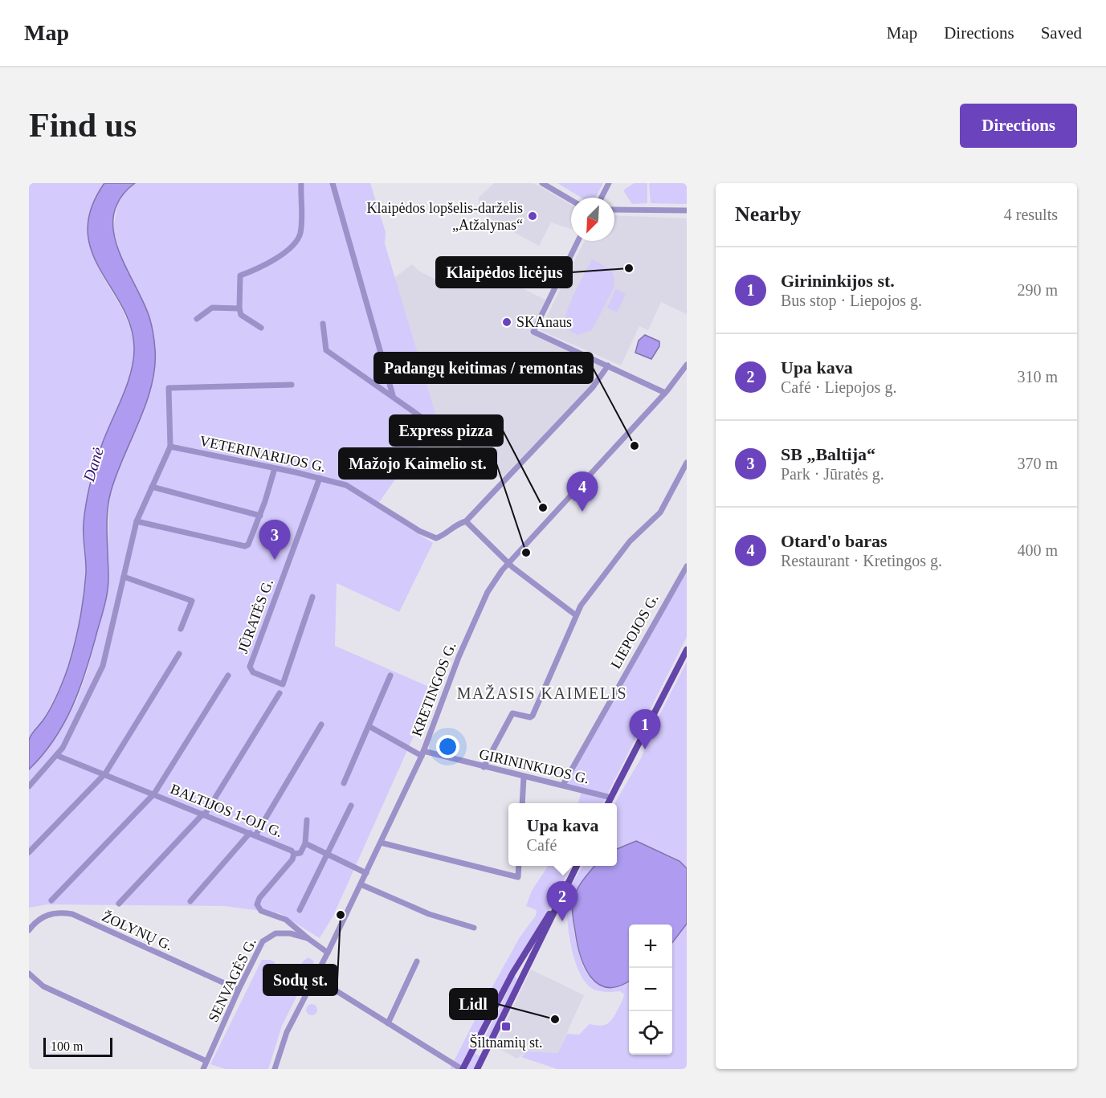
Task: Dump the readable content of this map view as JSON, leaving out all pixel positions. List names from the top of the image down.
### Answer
{
  "streets": {
    "street": [
      "VETERINARIJOS G.",
      "JŪRATĖS G.",
      "LIEPOJOS G.",
      "KRETINGOS G.",
      "GIRININKIJOS G.",
      "BALTIJOS 1-OJI G.",
      "ŽOLYNŲ G.",
      "SENVAGĖS G."
    ]
  },
  "crossings": [
    ["VETERINARIJOS G.", "JŪRATĖS G."],
    ["LIEPOJOS G.", "GIRININKIJOS G."],
    ["KRETINGOS G.", "GIRININKIJOS G."],
    ["KRETINGOS G.", "SENVAGĖS G."],
    ["BALTIJOS 1-OJI G.", "SENVAGĖS G."],
    ["ŽOLYNŲ G.", "SENVAGĖS G."]
  ],
  "districts": ["MAŽASIS KAIMELIS"],
  "water": ["Danė"],
  "places": {
    "other": [
      "Klaipėdos lopšelis-darželis „Atžalynas“",
      "Klaipėdos licėjus",
      "SKAnaus",
      "Padangų keitimas / remontas",
      "Express pizza",
      "Mažojo Kaimelio st.",
      "Sodų st.",
      "Lidl"
    ],
    "transit": ["Šiltnamių st."]
  },
  "scale_bar": "100 m",
  "north": "bottom left",
  "page": {
    "header": "Map",
    "nav": ["Map", "Directions", "Saved"],
    "buttons": "Directions",
    "title": "Find us",
    "heading": ["Nearby", "4 results"],
    "list": [
      {
        "mark": "1",
        "name": "Girininkijos st.",
        "note": "Bus stop · Liepojos g.",
        "value": "290 m"
      },
      {
        "mark": "2",
        "name": "Upa kava",
        "note": "Café · Liepojos g.",
        "value": "310 m"
      },
      {
        "mark": "3",
        "name": "SB „Baltija“",
        "note": "Park · Jūratės g.",
        "value": "370 m"
      },
      {
        "mark": "4",
        "name": "Otard'o baras",
        "note": "Restaurant · Kretingos g.",
        "value": "400 m"
      }
    ],
    "pins": [
      "4",
      "3",
      "1",
      "2"
    ],
    "popup": ["Upa kava", "Café"],
    "map_buttons": ["+", "−"],
    "scale": "100 m"
  }
}
